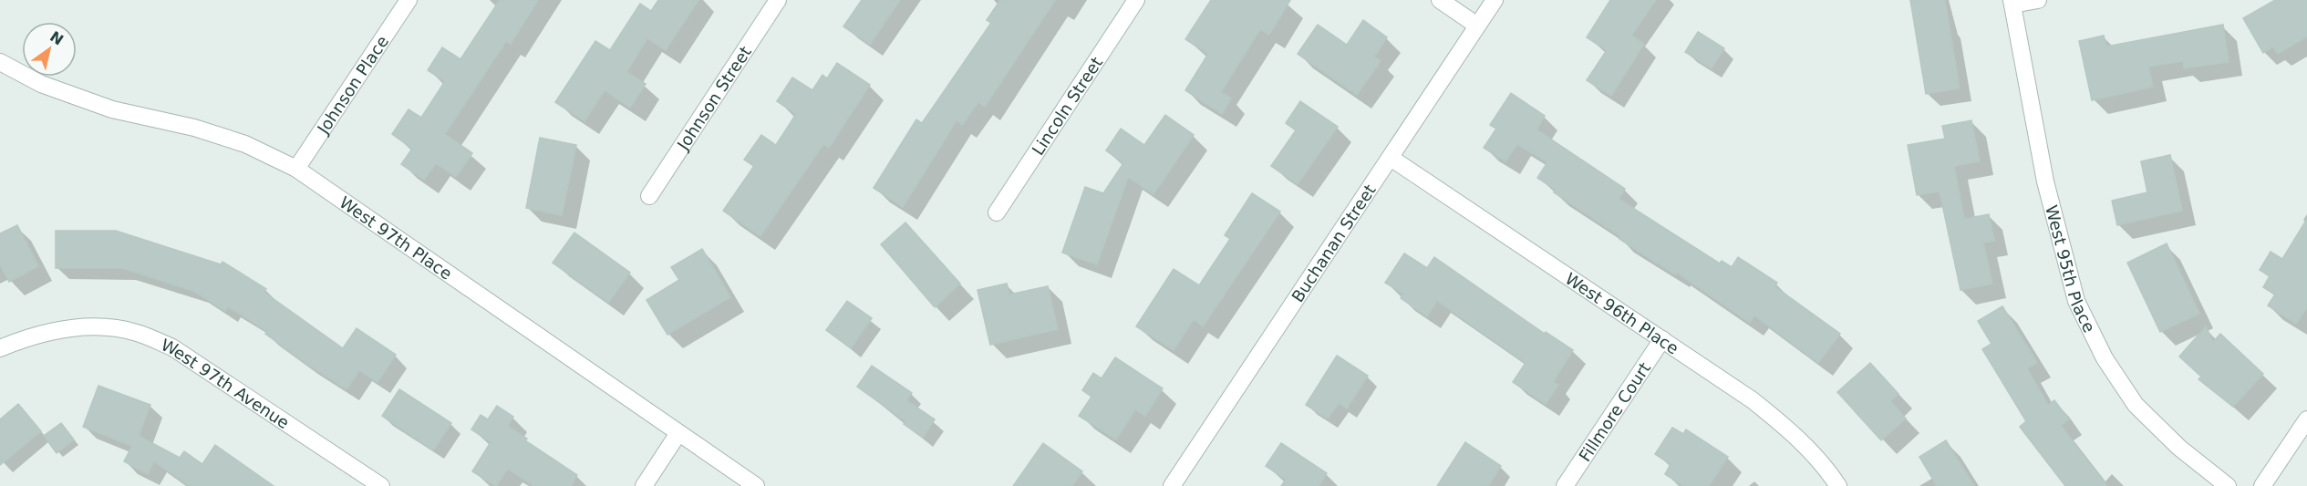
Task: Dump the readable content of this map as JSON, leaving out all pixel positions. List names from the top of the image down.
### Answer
{
  "streets": {
    "street": [
      "Johnson Place",
      "Johnson Street",
      "Lincoln Street",
      "West 97th Place",
      "Buchanan Street",
      "West 95th Place",
      "West 96th Place",
      "West 97th Avenue",
      "Fillmore Court"
    ]
  },
  "crossings": [
    ["Johnson Place", "West 97th Place"],
    ["Buchanan Street", "West 96th Place"],
    ["West 96th Place", "Fillmore Court"]
  ],
  "north": "top right"
}
